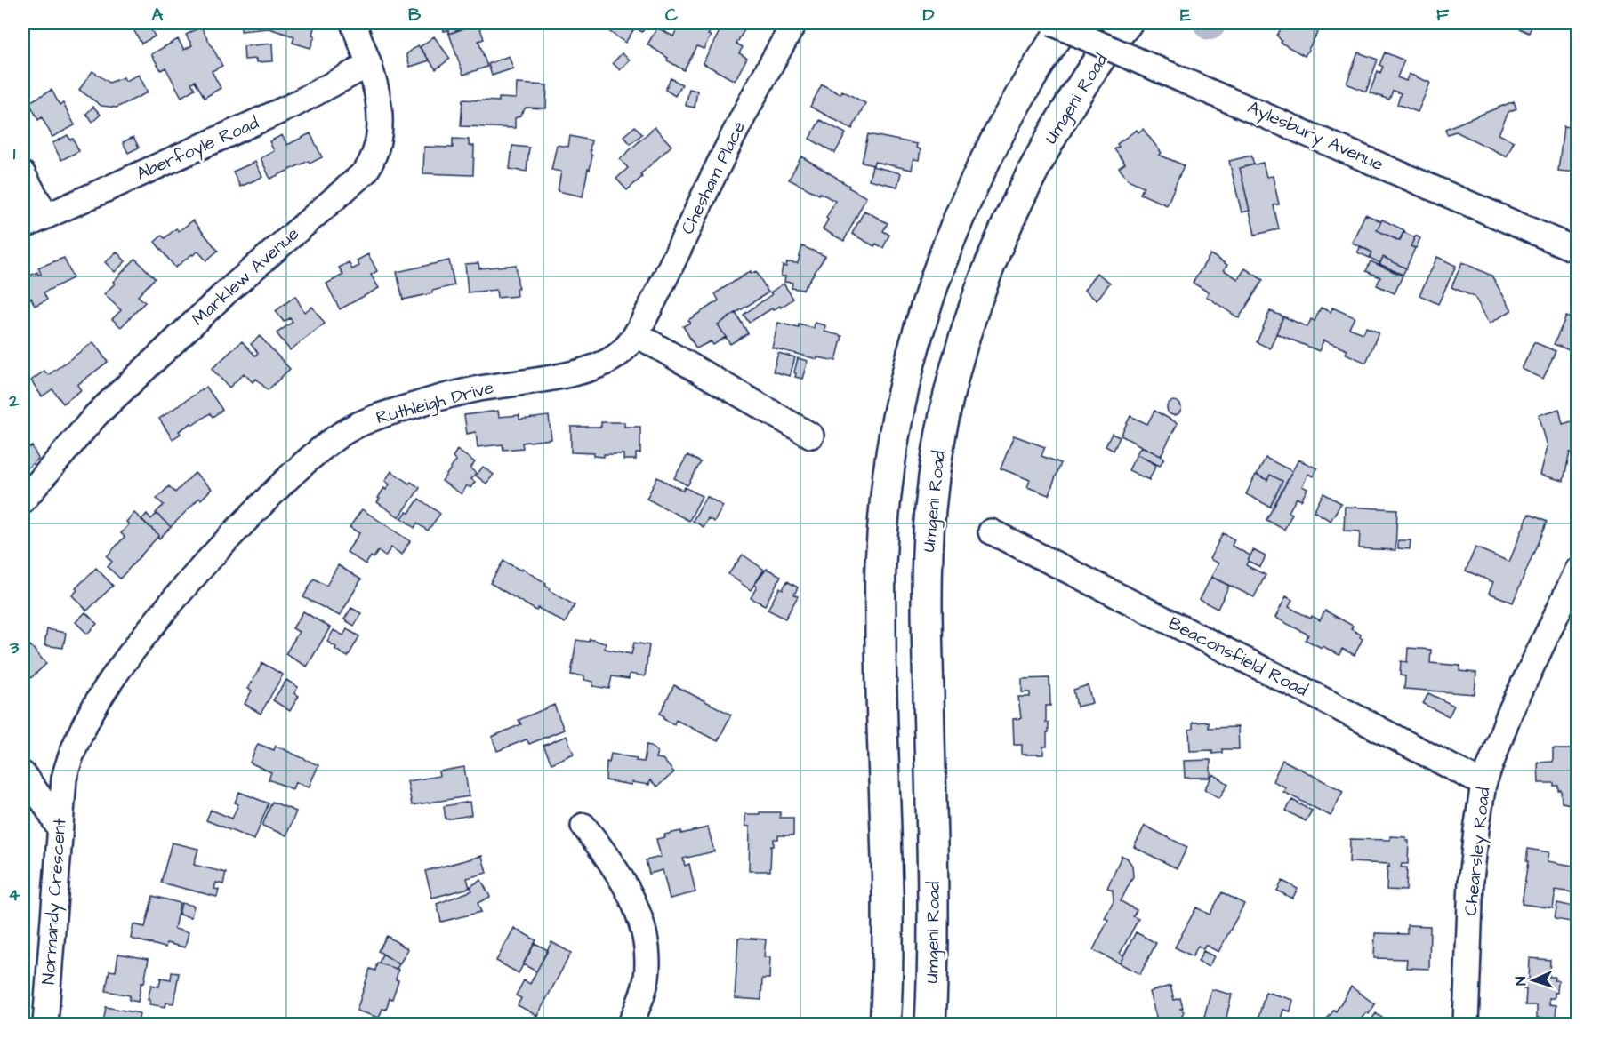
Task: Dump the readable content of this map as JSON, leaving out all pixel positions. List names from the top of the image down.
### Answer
{
  "streets": {
    "highway": ["Umgeni Road"],
    "street": [
      "Aylesbury Avenue",
      "Aberfoyle Road",
      "Chesham Place",
      "Marklew Avenue",
      "Ruthleigh Drive",
      "Beaconsfield Road",
      "Chearsley Road",
      "Normandy Crescent"
    ]
  },
  "crossings": [
    ["Aberfoyle Road", "Marklew Avenue"],
    ["Chesham Place", "Ruthleigh Drive"],
    ["Ruthleigh Drive", "Normandy Crescent"],
    ["Beaconsfield Road", "Chearsley Road"]
  ],
  "north": "left",
  "grid": {
    "columns": [
      "A",
      "B",
      "C",
      "D",
      "E",
      "F"
    ],
    "rows": [
      "1",
      "2",
      "3",
      "4"
    ]
  }
}
